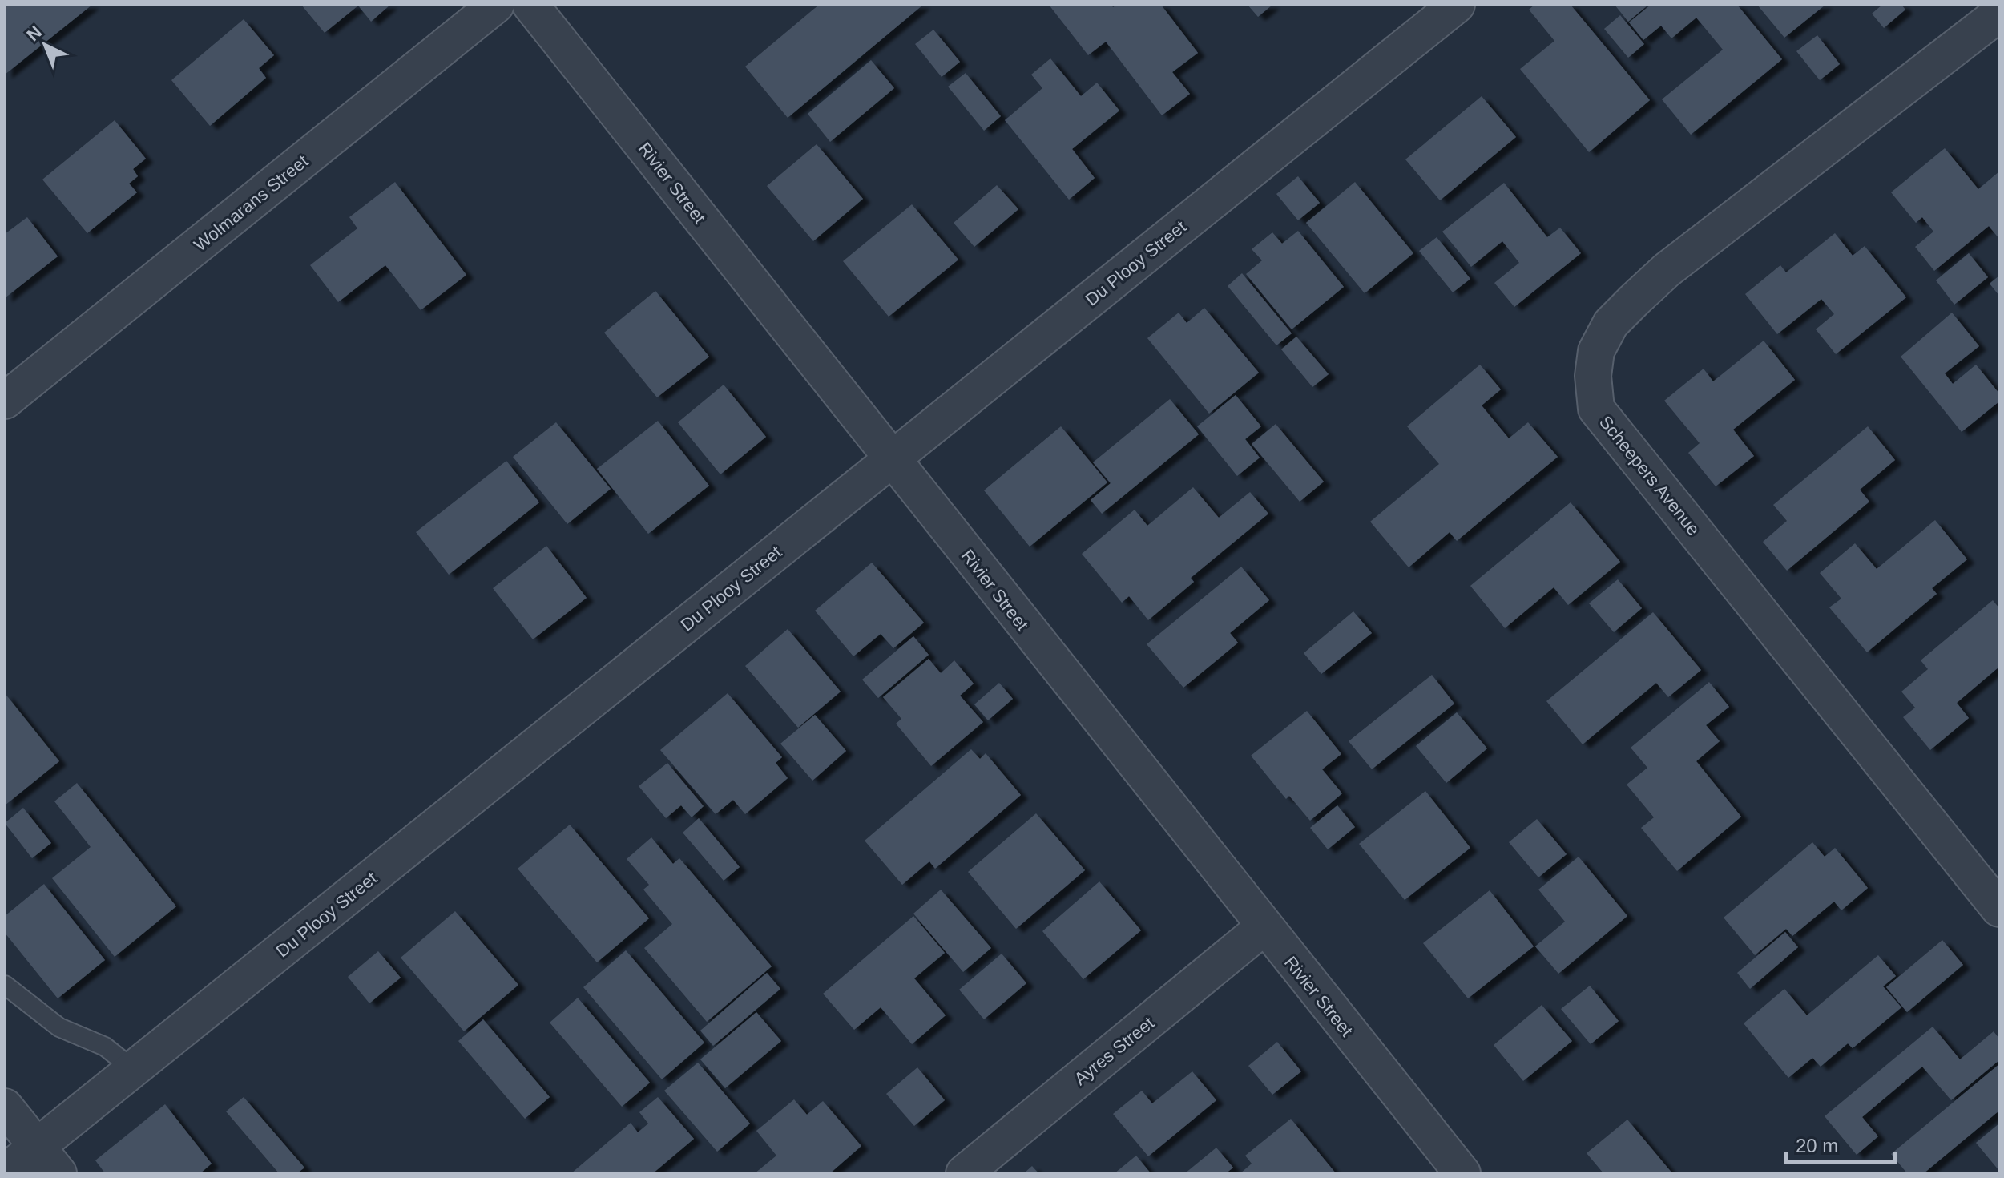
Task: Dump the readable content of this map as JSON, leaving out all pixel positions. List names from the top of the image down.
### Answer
{
  "streets": {
    "street": [
      "Rivier Street",
      "Wolmarans Street",
      "Du Plooy Street",
      "Scheepers Avenue",
      "Ayres Street"
    ]
  },
  "crossings": [
    ["Rivier Street", "Du Plooy Street"],
    ["Rivier Street", "Ayres Street"]
  ],
  "scale_bar": "20 m",
  "north": "top left"
}
